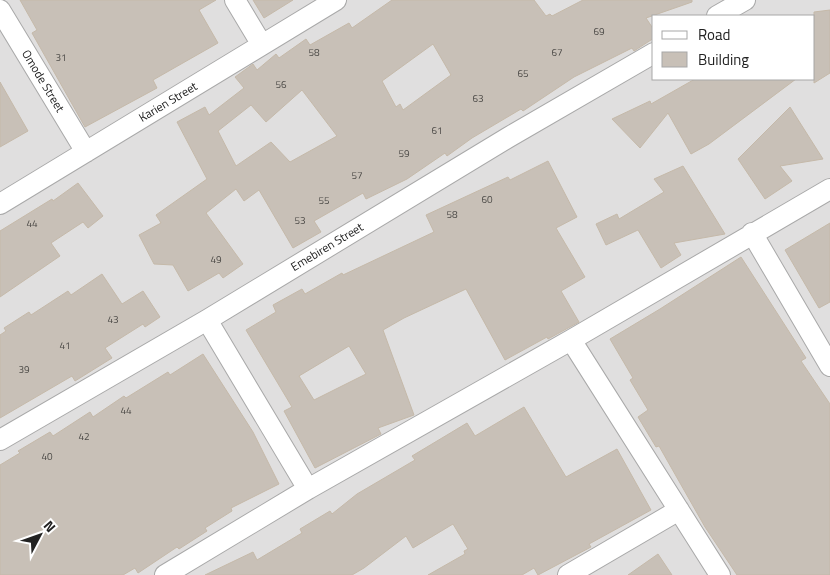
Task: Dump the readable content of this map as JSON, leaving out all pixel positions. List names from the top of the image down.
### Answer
{
  "streets": {
    "street": ["Omode Street", "Karien Street", "Emebiren Street"]
  },
  "crossings": [
    ["Omode Street", "Karien Street"]
  ],
  "house_numbers": [
    "69",
    "58",
    "67",
    "31",
    "65",
    "56",
    "63",
    "61",
    "59",
    "57",
    "60",
    "55",
    "58",
    "53",
    "44",
    "49",
    "43",
    "41",
    "39",
    "44",
    "42",
    "40"
  ],
  "legend": ["Road", "Building"],
  "north": "top right"
}
